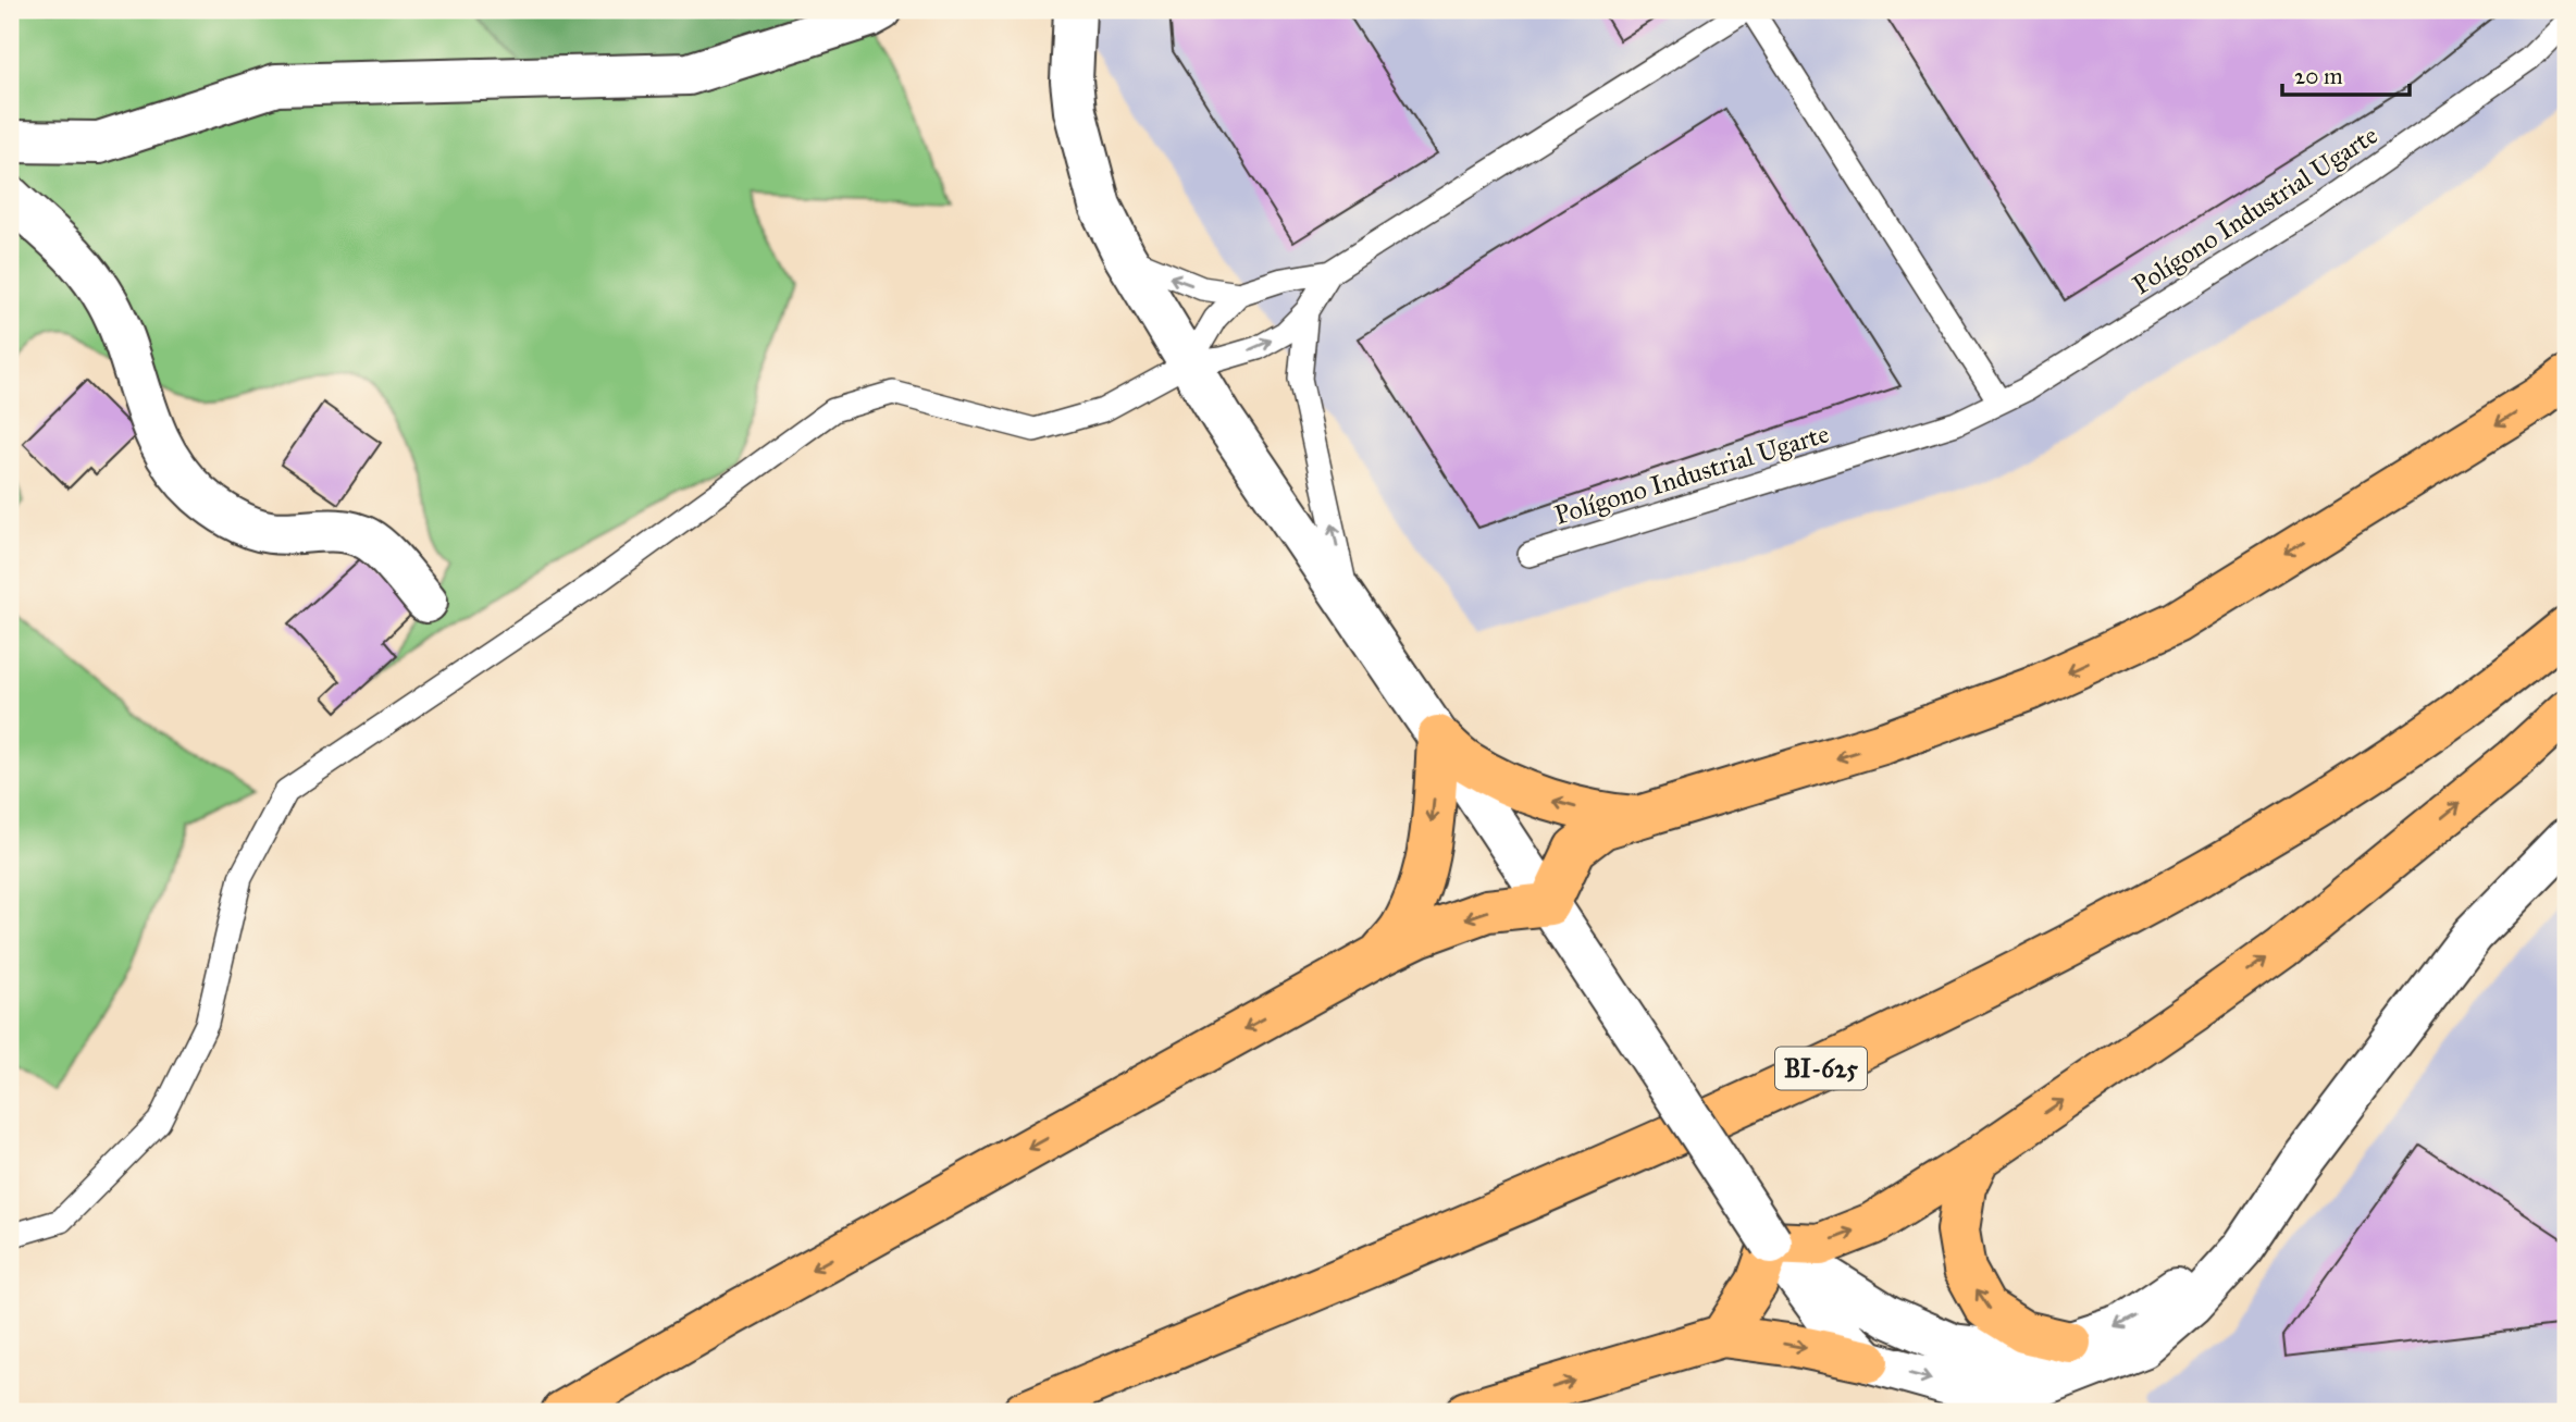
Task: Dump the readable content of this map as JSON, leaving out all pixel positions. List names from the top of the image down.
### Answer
{
  "streets": {
    "main road": ["BI-625"],
    "lane": ["Polígono Industrial Ugarte"]
  },
  "scale_bar": "20 m"
}
